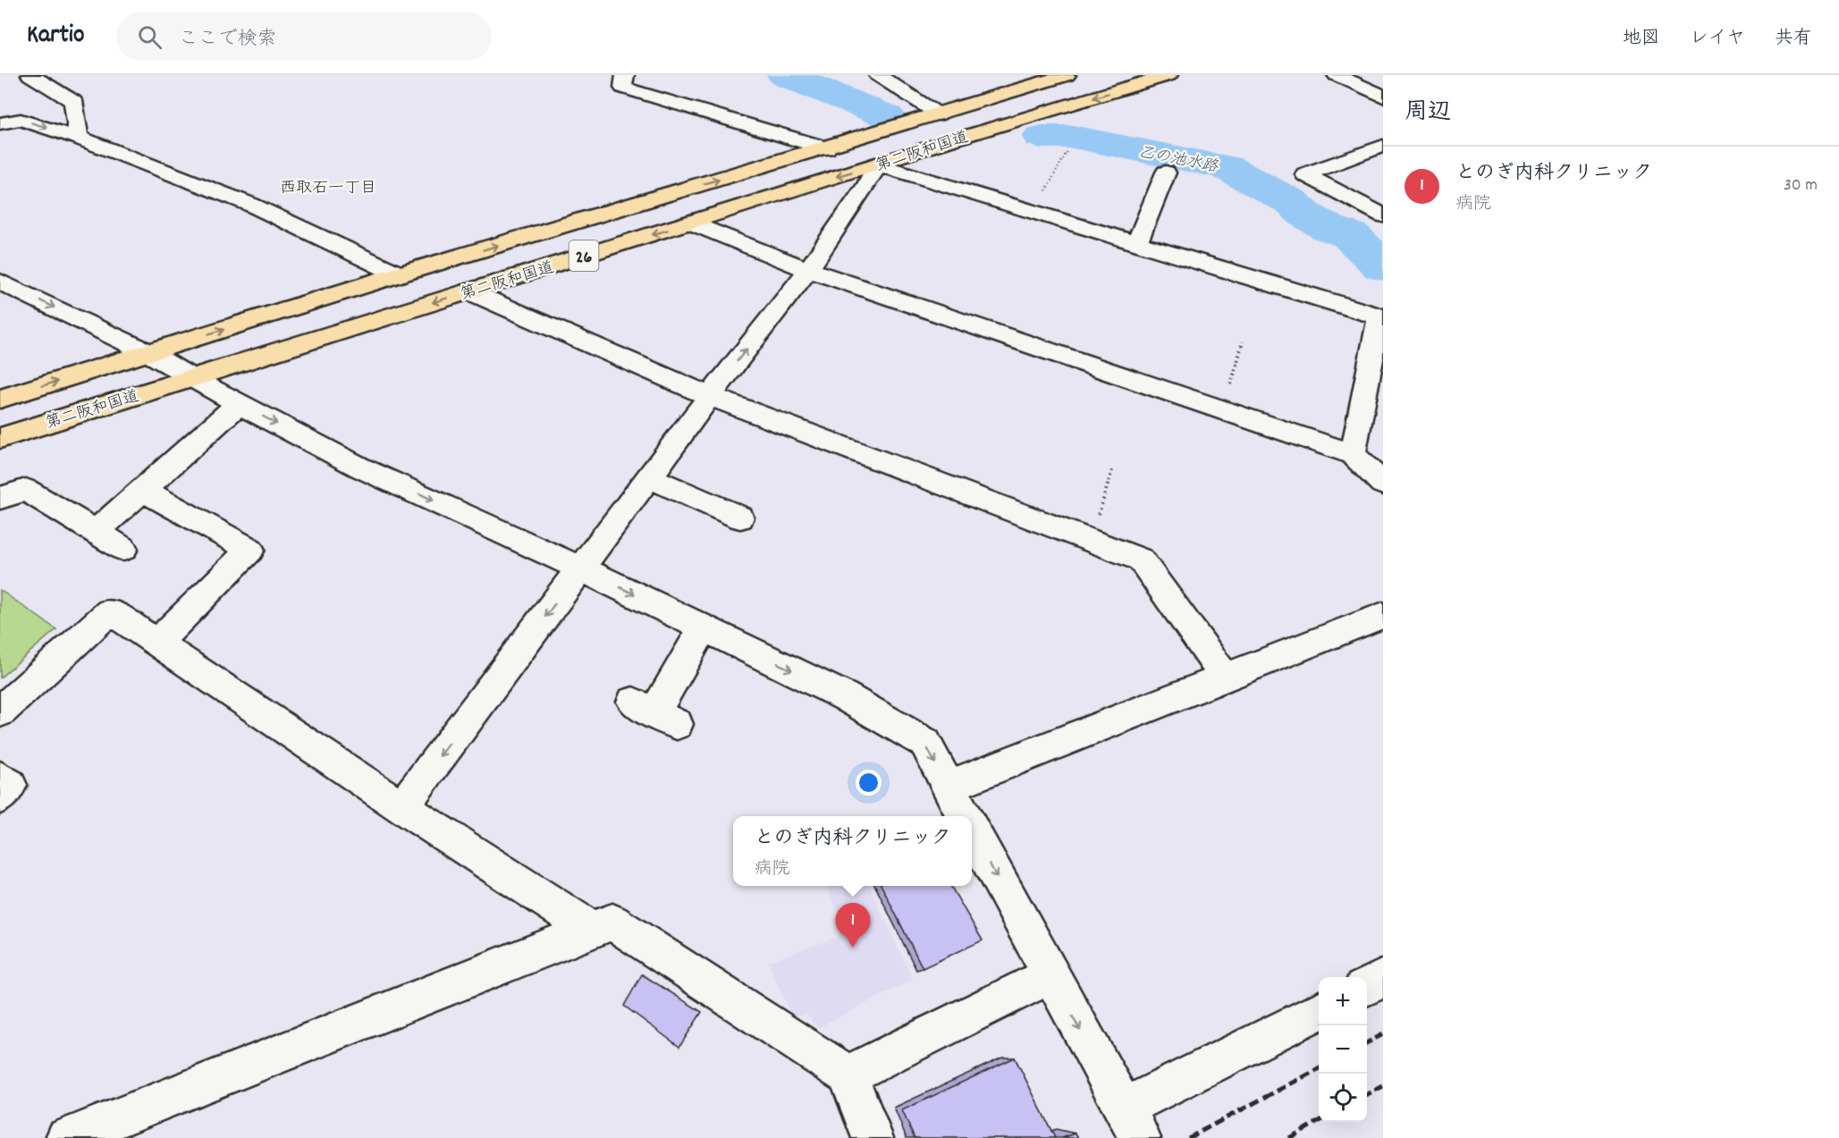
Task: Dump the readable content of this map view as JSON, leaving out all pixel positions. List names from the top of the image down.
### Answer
{
  "streets": {
    "highway": ["第二阪和国道", "26"]
  },
  "districts": ["西取石一丁目"],
  "water": ["乙の池水路"],
  "page": {
    "header": "Kartio",
    "search": "ここで検索",
    "nav": ["地図", "レイヤ", "共有"],
    "heading": "周辺",
    "list": [
      {
        "mark": "1",
        "name": "とのぎ内科クリニック",
        "note": "病院",
        "value": "30 m"
      }
    ],
    "popup": ["とのぎ内科クリニック", "病院"],
    "pins": "1",
    "map_buttons": ["+", "−"]
  }
}
